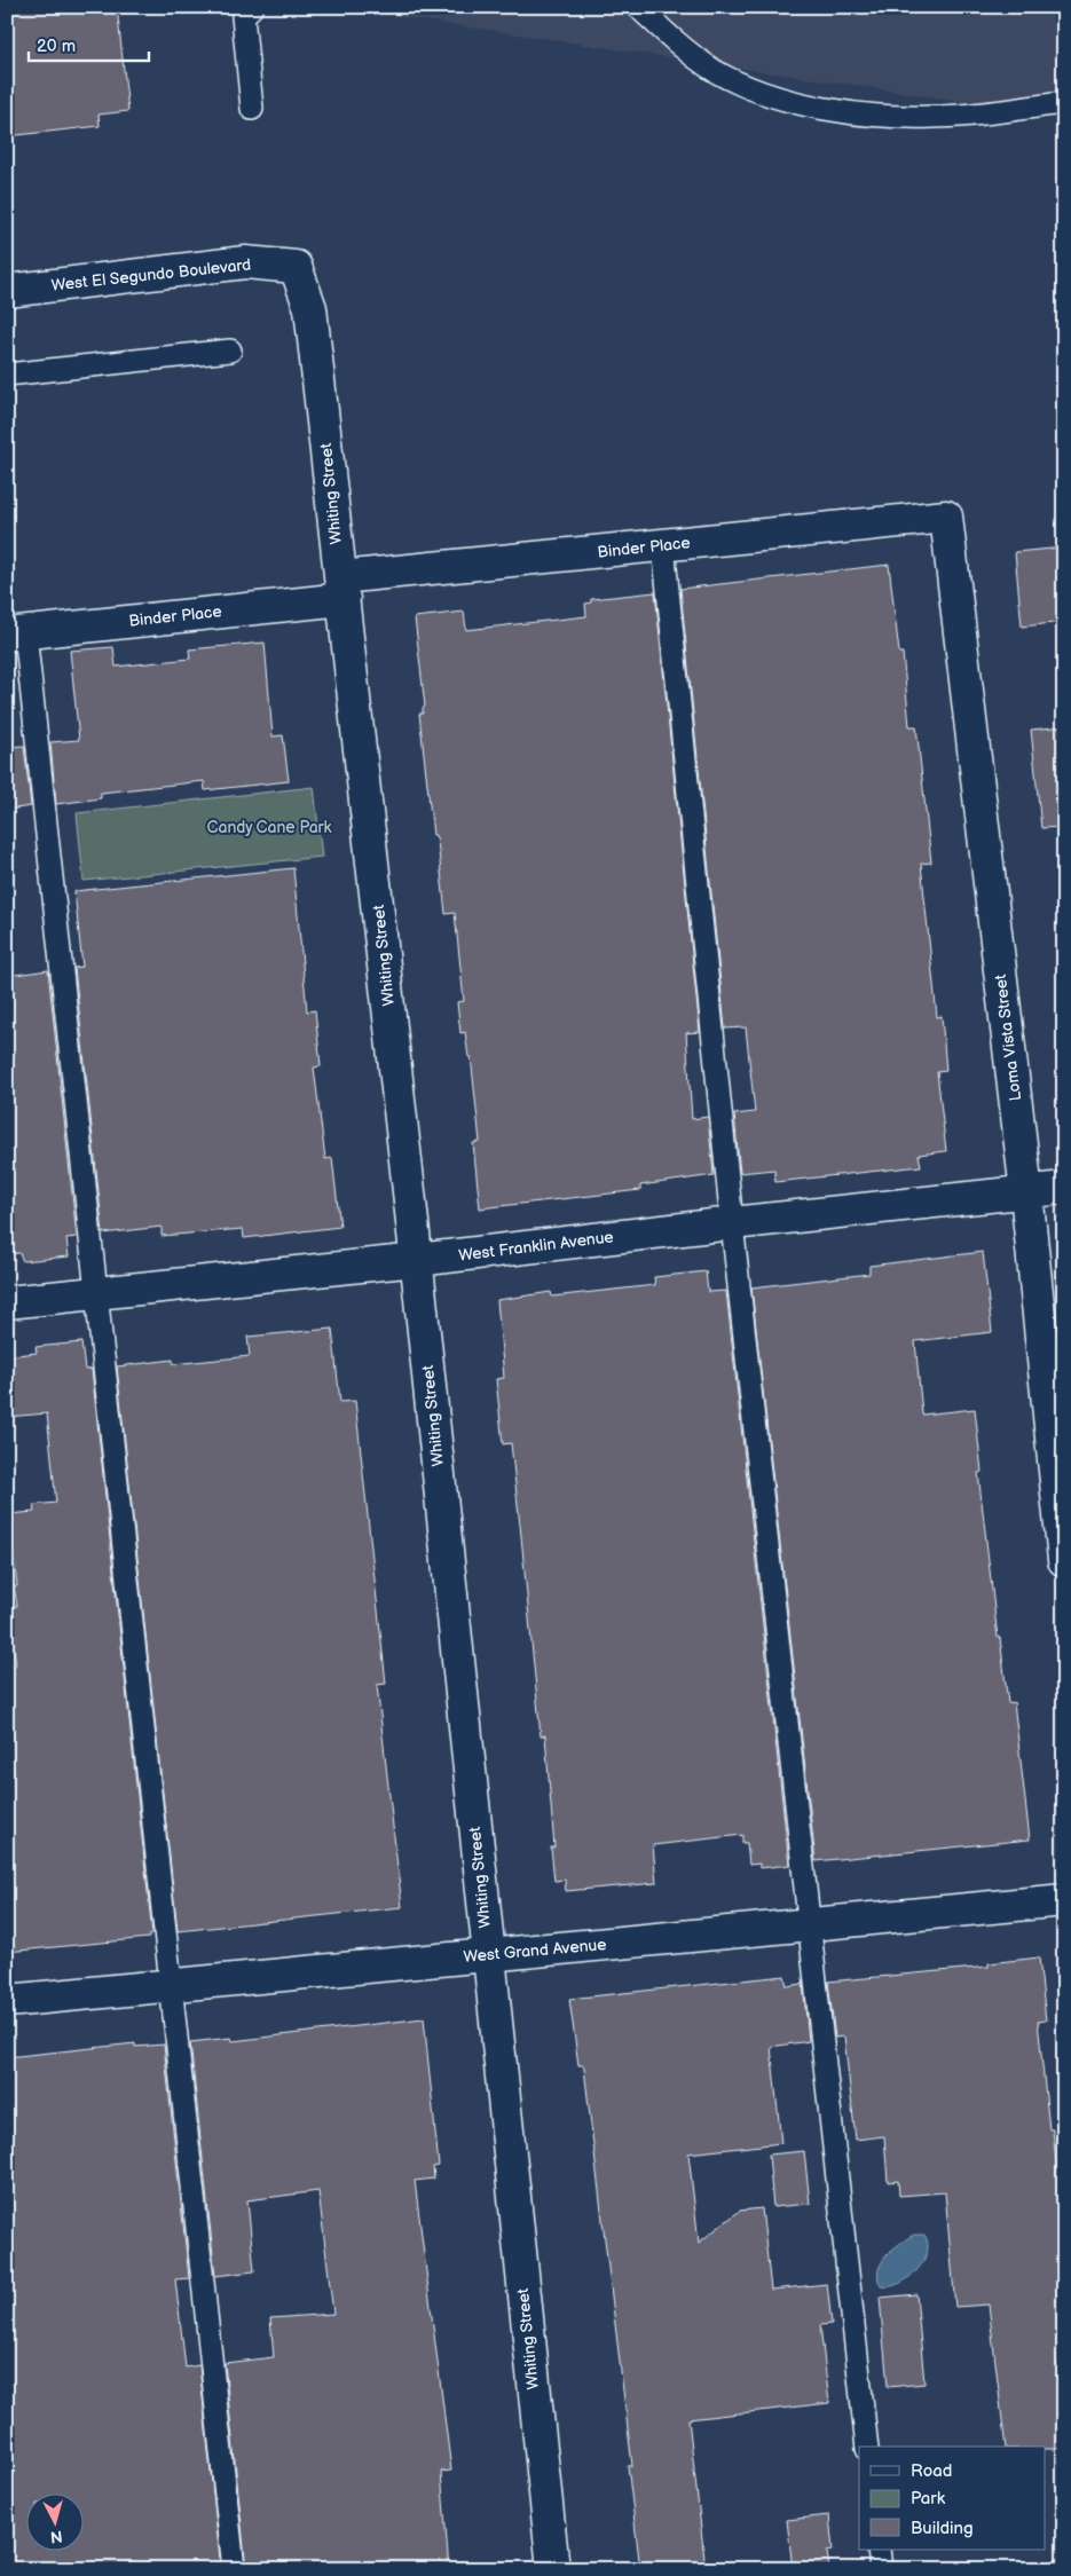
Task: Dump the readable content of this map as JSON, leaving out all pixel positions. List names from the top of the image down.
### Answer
{
  "streets": {
    "street": [
      "West El Segundo Boulevard",
      "Whiting Street",
      "Binder Place",
      "Loma Vista Street",
      "West Franklin Avenue",
      "West Grand Avenue"
    ]
  },
  "crossings": [
    ["West El Segundo Boulevard", "Whiting Street"],
    ["Whiting Street", "Binder Place"],
    ["Whiting Street", "West Franklin Avenue"],
    ["Whiting Street", "West Grand Avenue"],
    ["Binder Place", "Loma Vista Street"],
    ["Loma Vista Street", "West Franklin Avenue"]
  ],
  "parks": ["Candy Cane Park"],
  "legend": ["Road", "Park", "Building"],
  "scale_bar": "20 m",
  "north": "bottom"
}
